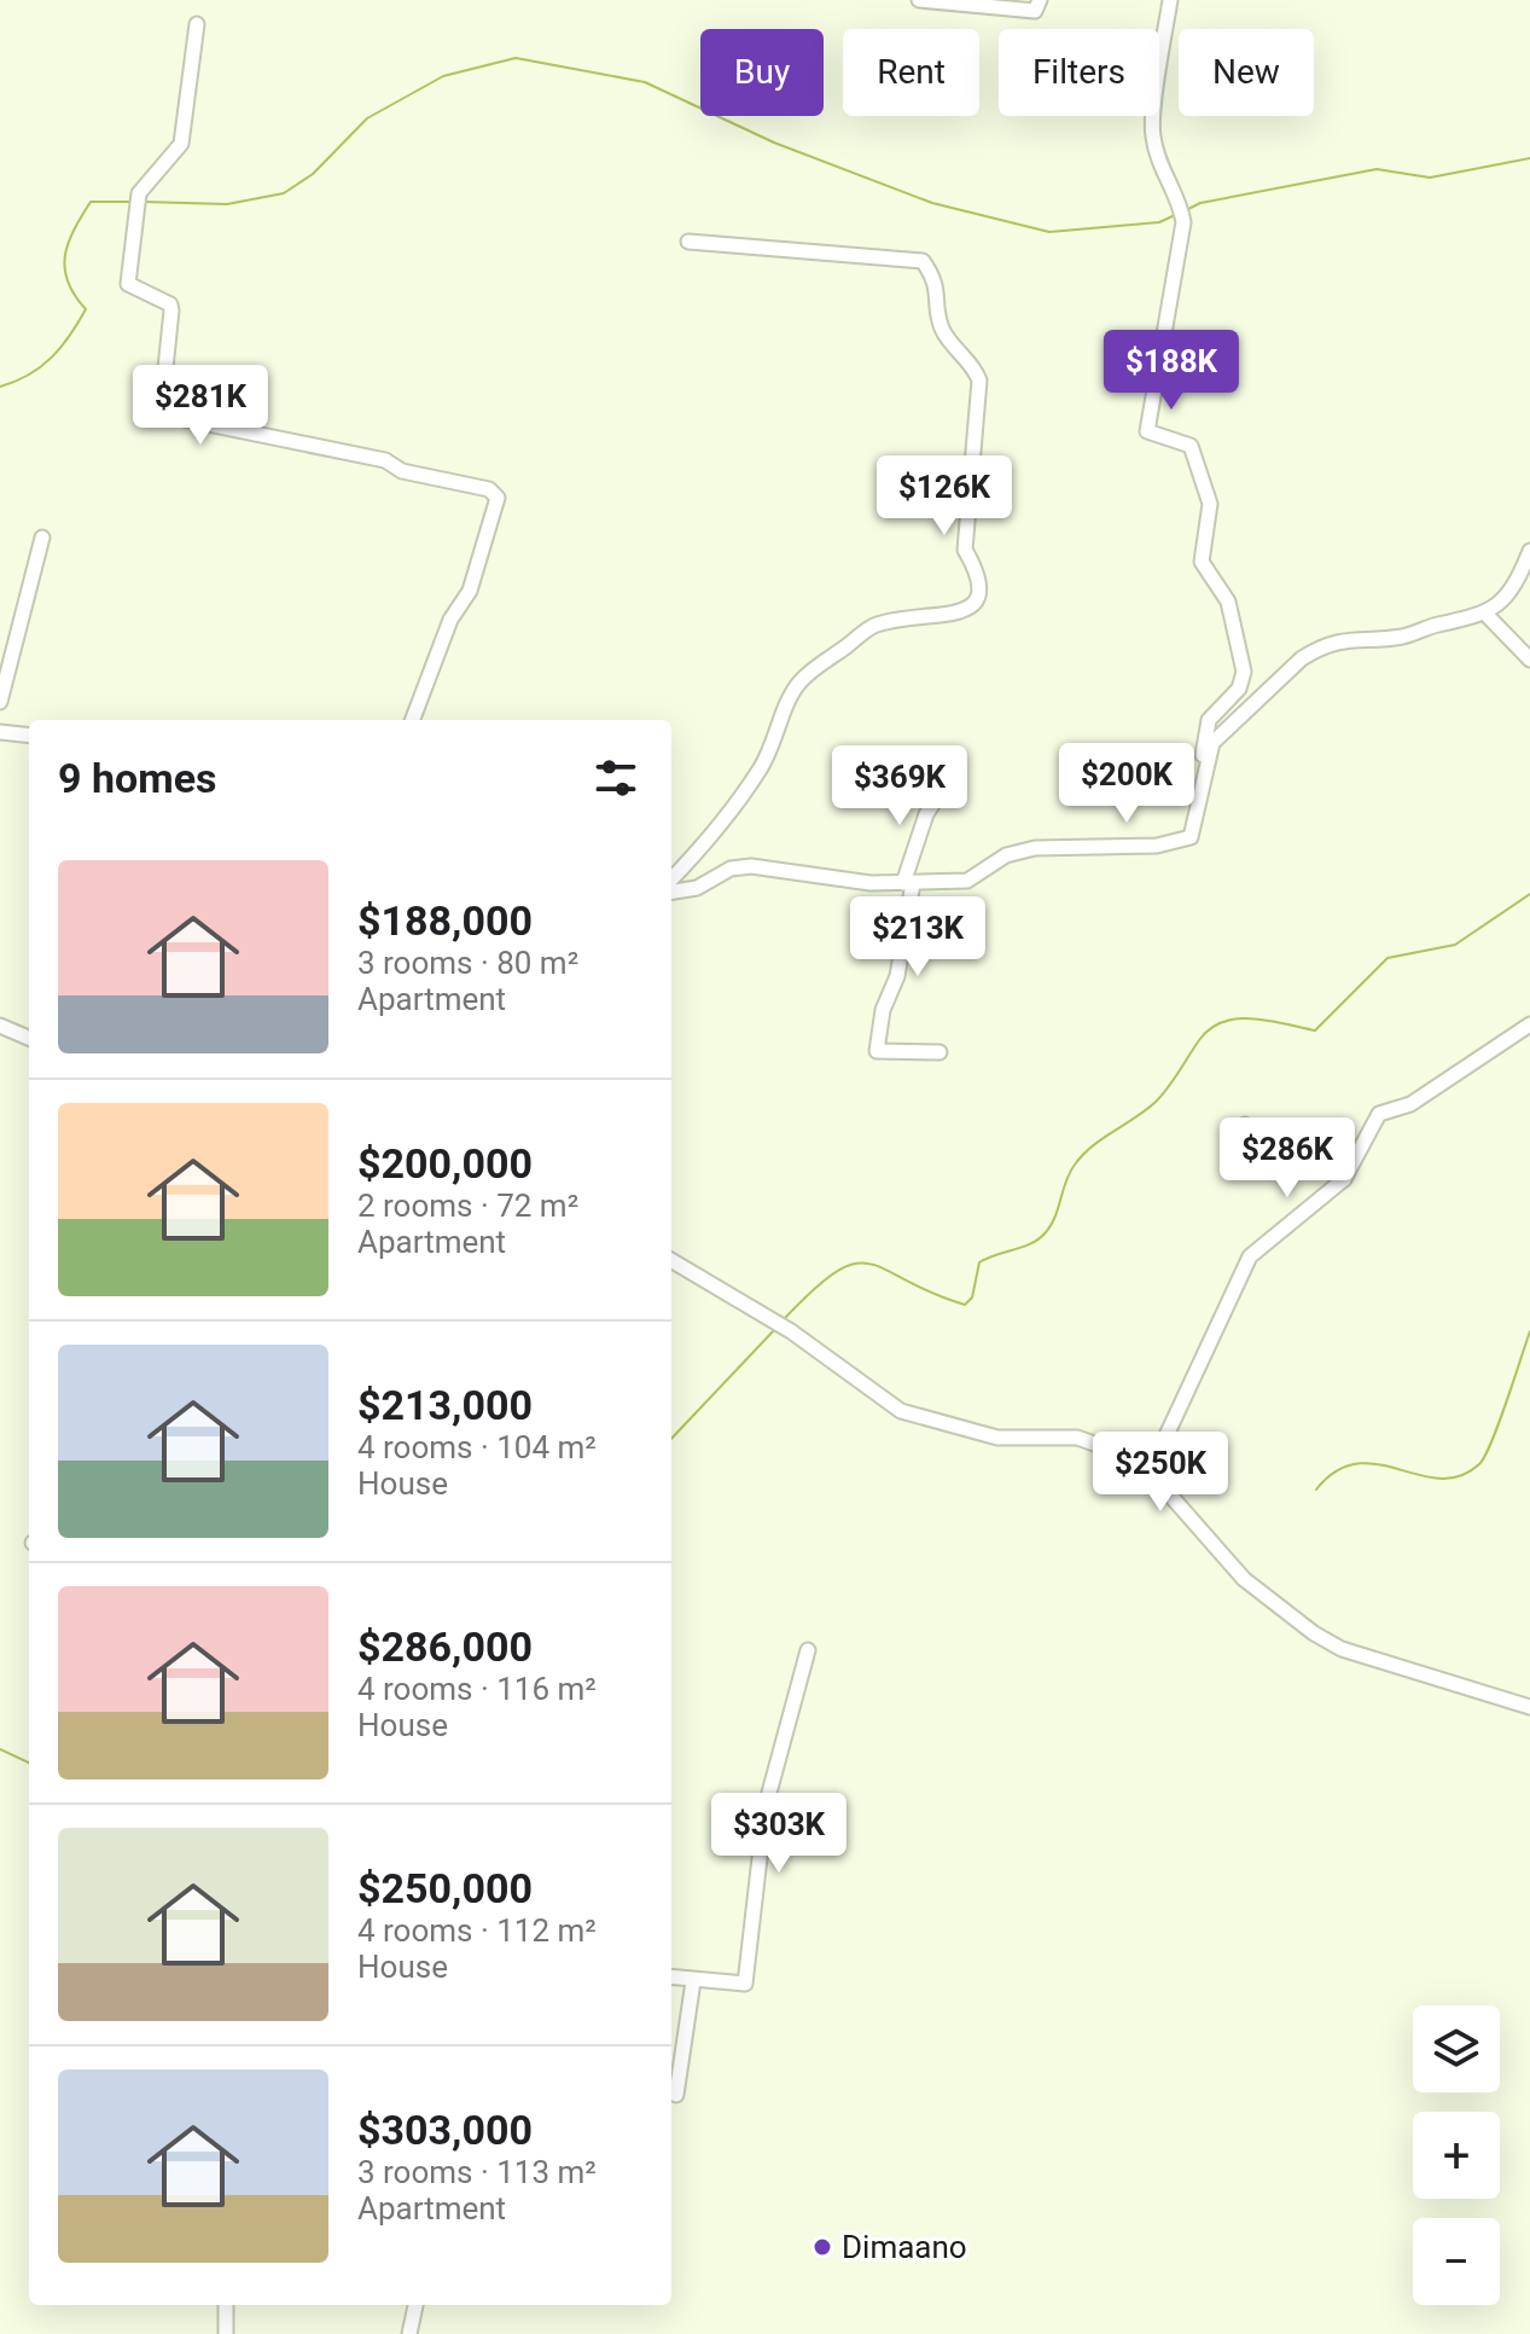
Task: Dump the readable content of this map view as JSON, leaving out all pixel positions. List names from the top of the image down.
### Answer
{
  "places": ["Dimaano"],
  "page": {
    "chip": [
      "Buy",
      "Rent",
      "Filters",
      "New"
    ],
    "price": [
      "$188K",
      "$281K",
      "$126K",
      "$200K",
      "$369K",
      "$213K",
      "$286K",
      "$250K",
      "$303K"
    ],
    "heading": "9 homes",
    "list": [
      {
        "name": "$188,000",
        "note": "3 rooms · 80 m² · Apartment"
      },
      {
        "name": "$200,000",
        "note": "2 rooms · 72 m² · Apartment"
      },
      {
        "name": "$213,000",
        "note": "4 rooms · 104 m² · House"
      },
      {
        "name": "$286,000",
        "note": "4 rooms · 116 m² · House"
      },
      {
        "name": "$250,000",
        "note": "4 rooms · 112 m² · House"
      },
      {
        "name": "$303,000",
        "note": "3 rooms · 113 m² · Apartment"
      }
    ],
    "map_buttons": ["+", "−"]
  }
}
